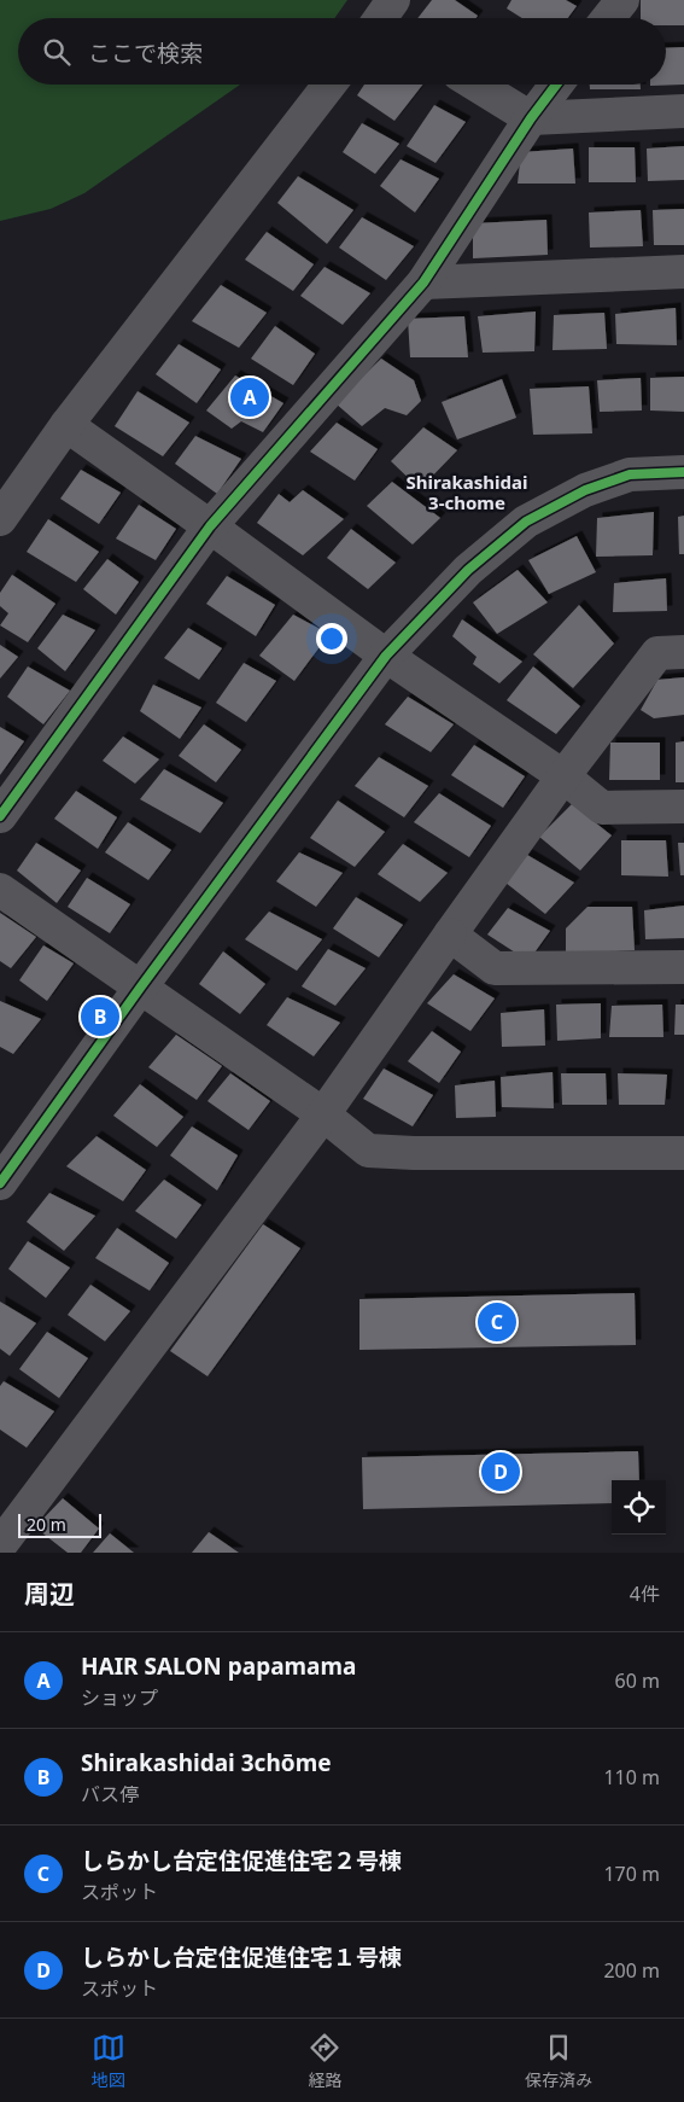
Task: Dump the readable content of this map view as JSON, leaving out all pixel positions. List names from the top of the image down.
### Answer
{
  "districts": ["Shirakashidai 3-chome"],
  "scale_bar": "20 m",
  "page": {
    "search": "ここで検索",
    "pins": [
      "A",
      "B",
      "C",
      "D"
    ],
    "scale": "20 m",
    "heading": ["周辺", "4件"],
    "list": [
      {
        "mark": "A",
        "name": "HAIR SALON papamama",
        "note": "ショップ",
        "value": "60 m"
      },
      {
        "mark": "B",
        "name": "Shirakashidai 3chōme",
        "note": "バス停",
        "value": "110 m"
      },
      {
        "mark": "C",
        "name": "しらかし台定住促進住宅２号棟",
        "note": "スポット",
        "value": "170 m"
      },
      {
        "mark": "D",
        "name": "しらかし台定住促進住宅１号棟",
        "note": "スポット",
        "value": "200 m"
      }
    ],
    "nav": ["地図", "経路", "保存済み"]
  }
}
